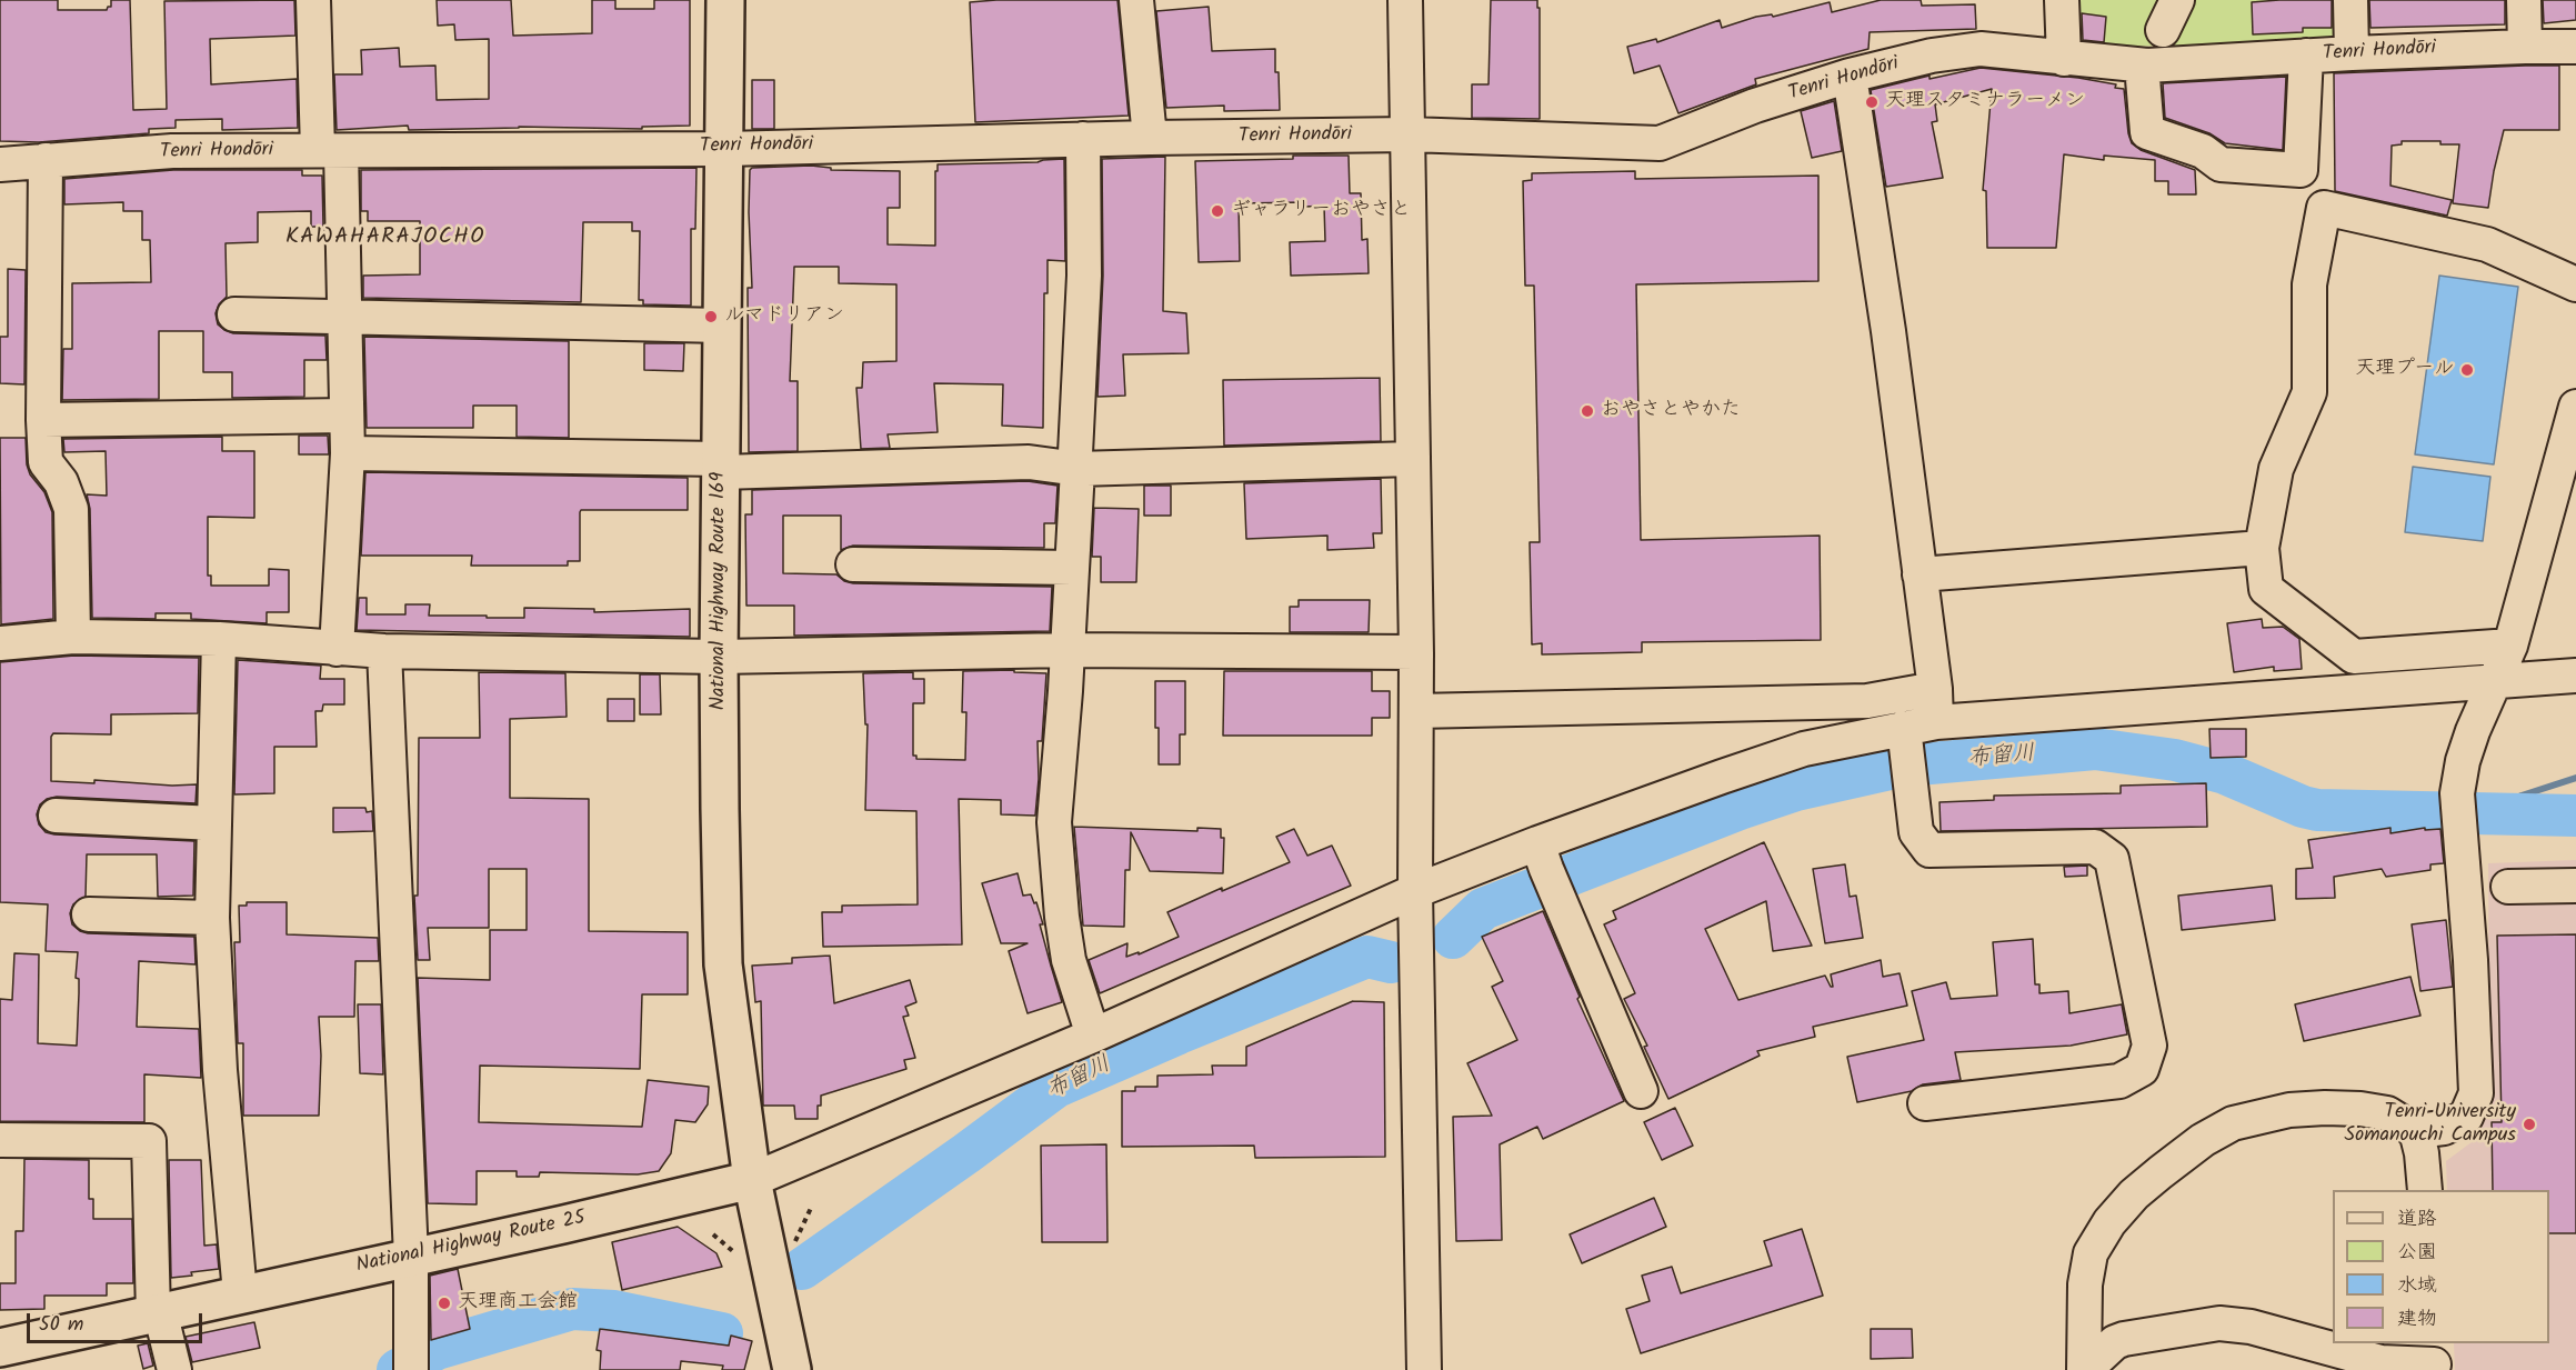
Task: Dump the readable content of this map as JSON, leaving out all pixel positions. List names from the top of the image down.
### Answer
{
  "streets": {
    "highway": ["National Highway Route 169", "National Highway Route 25"],
    "street": ["Tenri Hondōri"]
  },
  "crossings": [
    ["Tenri Hondōri", "National Highway Route 169"],
    ["National Highway Route 169", "National Highway Route 25"]
  ],
  "districts": ["KAWAHARAJOCHO"],
  "water": ["布留川"],
  "places": [
    "天理スタミナラーメン",
    "ギャラリーおやさと",
    "ルマドリアン",
    "天理プール",
    "おやさとやかた",
    "Tenri University Somanouchi Campus",
    "天理商工会館"
  ],
  "legend": [
    "道路",
    "公園",
    "水域",
    "建物"
  ],
  "scale_bar": "50 m"
}
